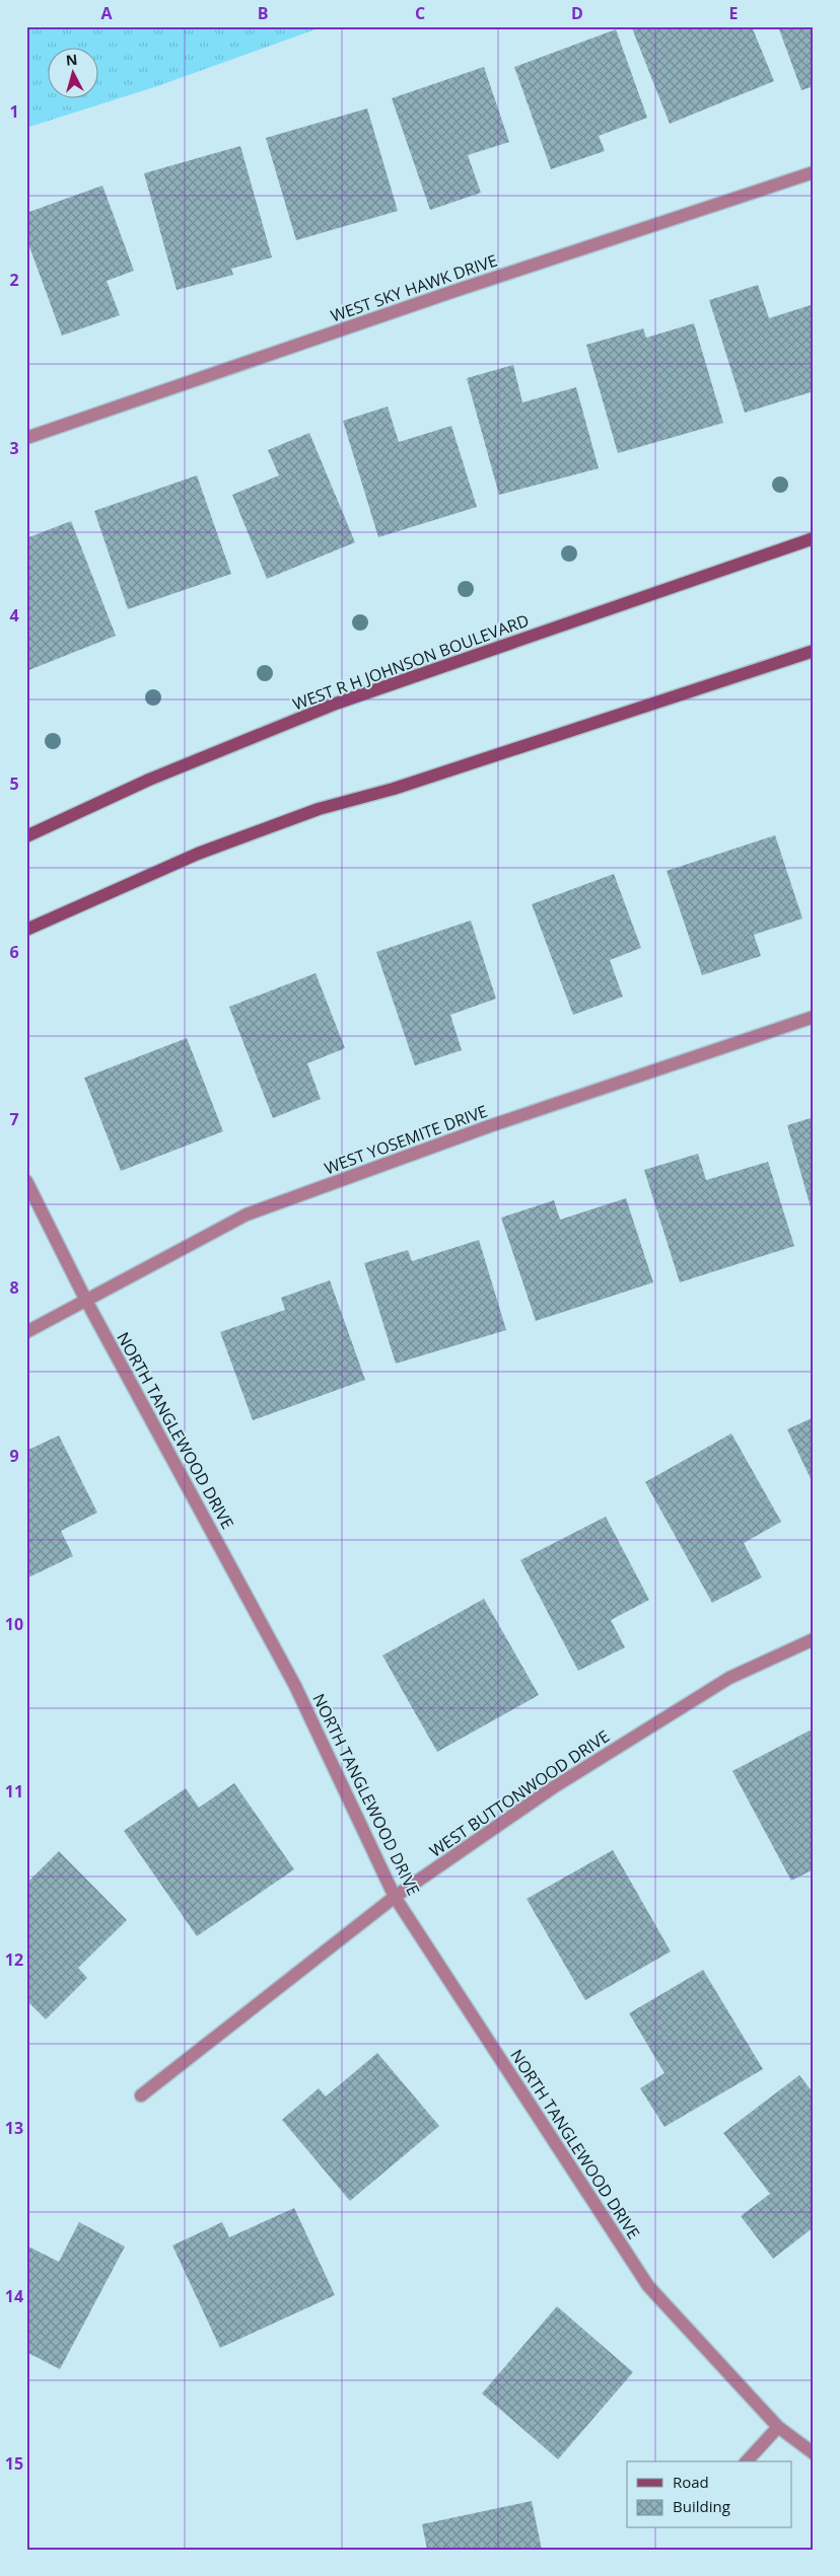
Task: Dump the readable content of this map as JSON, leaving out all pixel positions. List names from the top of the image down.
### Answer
{
  "streets": {
    "main road": ["WEST R H JOHNSON BOULEVARD"],
    "street": [
      "WEST SKY HAWK DRIVE",
      "WEST YOSEMITE DRIVE",
      "NORTH TANGLEWOOD DRIVE",
      "WEST BUTTONWOOD DRIVE"
    ]
  },
  "crossings": [
    ["WEST YOSEMITE DRIVE", "NORTH TANGLEWOOD DRIVE"],
    ["NORTH TANGLEWOOD DRIVE", "WEST BUTTONWOOD DRIVE"]
  ],
  "legend": ["Road", "Building"],
  "north": "top",
  "grid": {
    "columns": [
      "A",
      "B",
      "C",
      "D",
      "E"
    ],
    "rows": [
      "1",
      "2",
      "3",
      "4",
      "5",
      "6",
      "7",
      "8",
      "9",
      "10",
      "11",
      "12",
      "13",
      "14",
      "15"
    ]
  }
}
